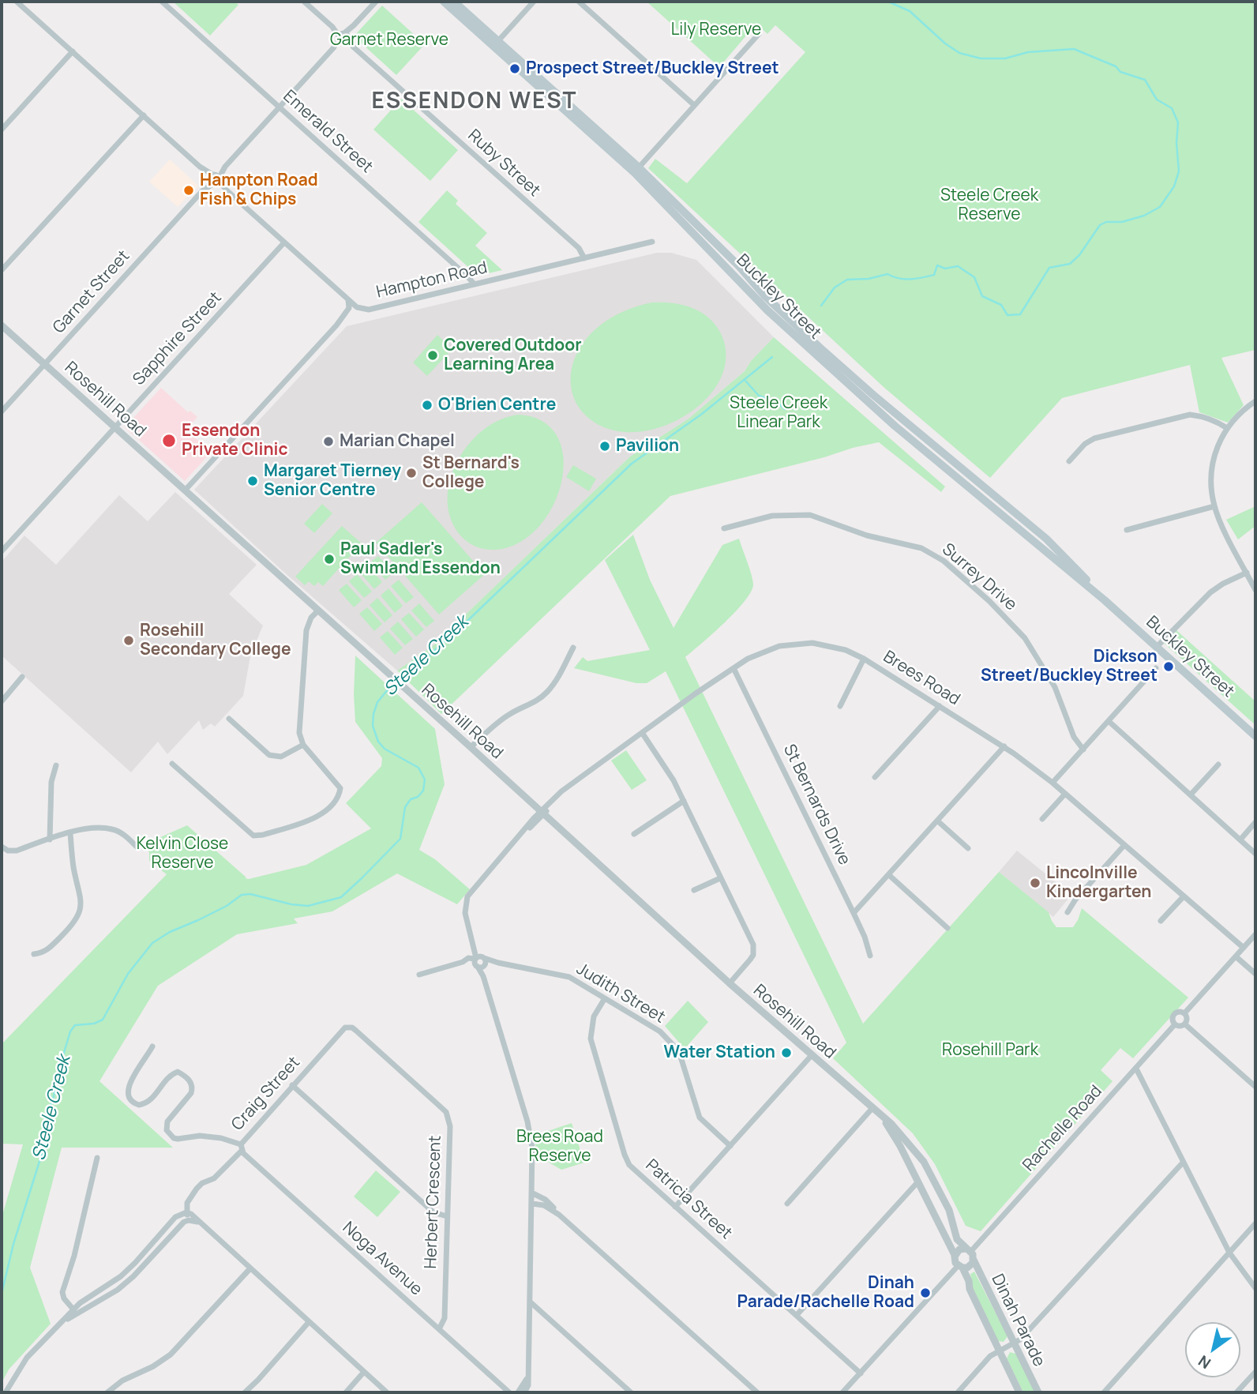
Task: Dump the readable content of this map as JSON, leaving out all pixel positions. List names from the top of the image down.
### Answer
{
  "streets": {
    "main road": ["Buckley Street"],
    "street": [
      "Emerald Street",
      "Ruby Street",
      "Hampton Road",
      "Garnet Street",
      "Sapphire Street",
      "Rosehill Road",
      "Surrey Drive",
      "Brees Road",
      "St Bernards Drive",
      "Judith Street",
      "Craig Street",
      "Rachelle Road",
      "Patricia Street",
      "Herbert Crescent",
      "Noga Avenue",
      "Dinah Parade"
    ]
  },
  "crossings": [
    ["Emerald Street", "Hampton Road"],
    ["Emerald Street", "Garnet Street"],
    ["Ruby Street", "Hampton Road"],
    ["Ruby Street", "Garnet Street"],
    ["Hampton Road", "Garnet Street"],
    ["Hampton Road", "Sapphire Street"],
    ["Garnet Street", "Rosehill Road"],
    ["Sapphire Street", "Rosehill Road"],
    ["Rosehill Road", "Brees Road"],
    ["Rosehill Road", "Rachelle Road"],
    ["Rosehill Road", "Dinah Parade"],
    ["Brees Road", "St Bernards Drive"],
    ["Brees Road", "Judith Street"],
    ["Judith Street", "Patricia Street"],
    ["Craig Street", "Herbert Crescent"],
    ["Craig Street", "Noga Avenue"],
    ["Rachelle Road", "Dinah Parade"],
    ["Herbert Crescent", "Noga Avenue"]
  ],
  "districts": ["ESSENDON WEST"],
  "water": ["Steele Creek"],
  "parks": [
    "Lily Reserve",
    "Garnet Reserve",
    "Steele Creek Reserve",
    "Steele Creek Linear Park",
    "Kelvin Close Reserve",
    "Rosehill Park",
    "Brees Road Reserve"
  ],
  "places": [
    "Prospect Street/Buckley Street",
    "Hampton Road Fish & Chips",
    "Covered Outdoor Learning Area",
    "O'Brien Centre",
    "Essendon Private Clinic",
    "Marian Chapel",
    "Pavilion",
    "St Bernard's College",
    "Margaret Tierney Senior Centre",
    "Paul Sadler's Swimland Essendon",
    "Rosehill Secondary College",
    "Dickson Street/Buckley Street",
    "Lincolnville Kindergarten",
    "Water Station",
    "Dinah Parade/Rachelle Road"
  ],
  "north": "bottom left"
}
